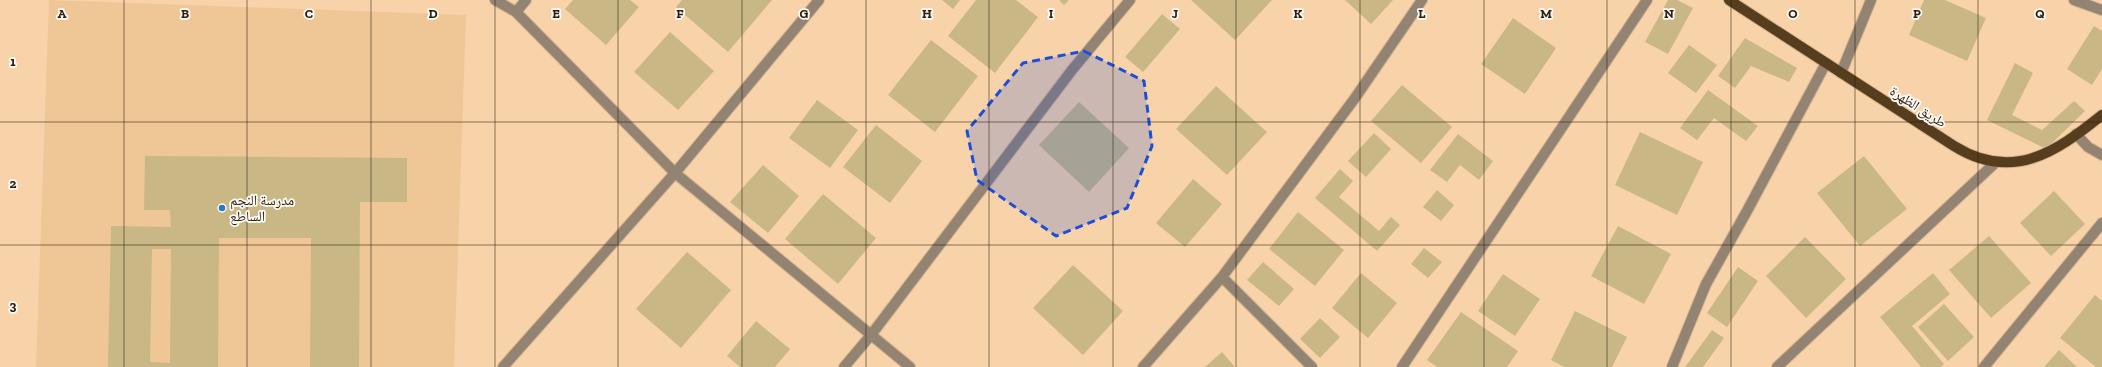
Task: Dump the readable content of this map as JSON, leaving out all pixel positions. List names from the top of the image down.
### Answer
{
  "streets": {
    "main road": ["طريق الظهرة"]
  },
  "places": ["مدرسة النجم الساطع"],
  "grid": {
    "columns": [
      "A",
      "B",
      "C",
      "D",
      "E",
      "F",
      "G",
      "H",
      "I",
      "J",
      "K",
      "L",
      "M",
      "N",
      "O",
      "P",
      "Q"
    ],
    "rows": ["1", "2", "3"]
  }
}
